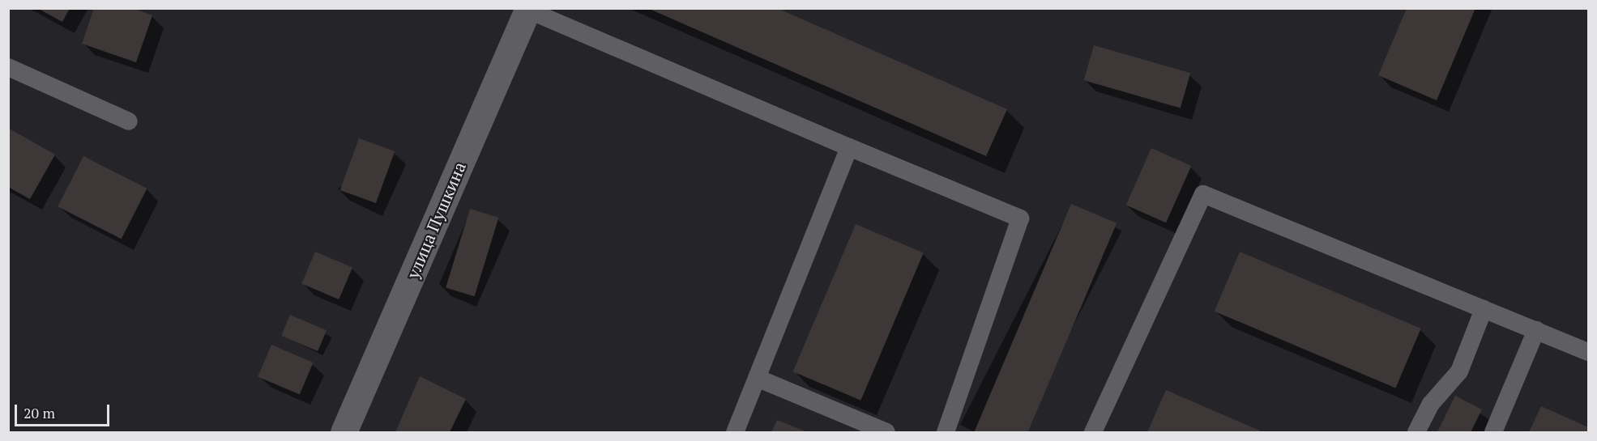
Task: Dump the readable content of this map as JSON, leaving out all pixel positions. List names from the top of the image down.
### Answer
{
  "streets": {
    "street": ["улица Пушкина"]
  },
  "scale_bar": "20 m"
}
